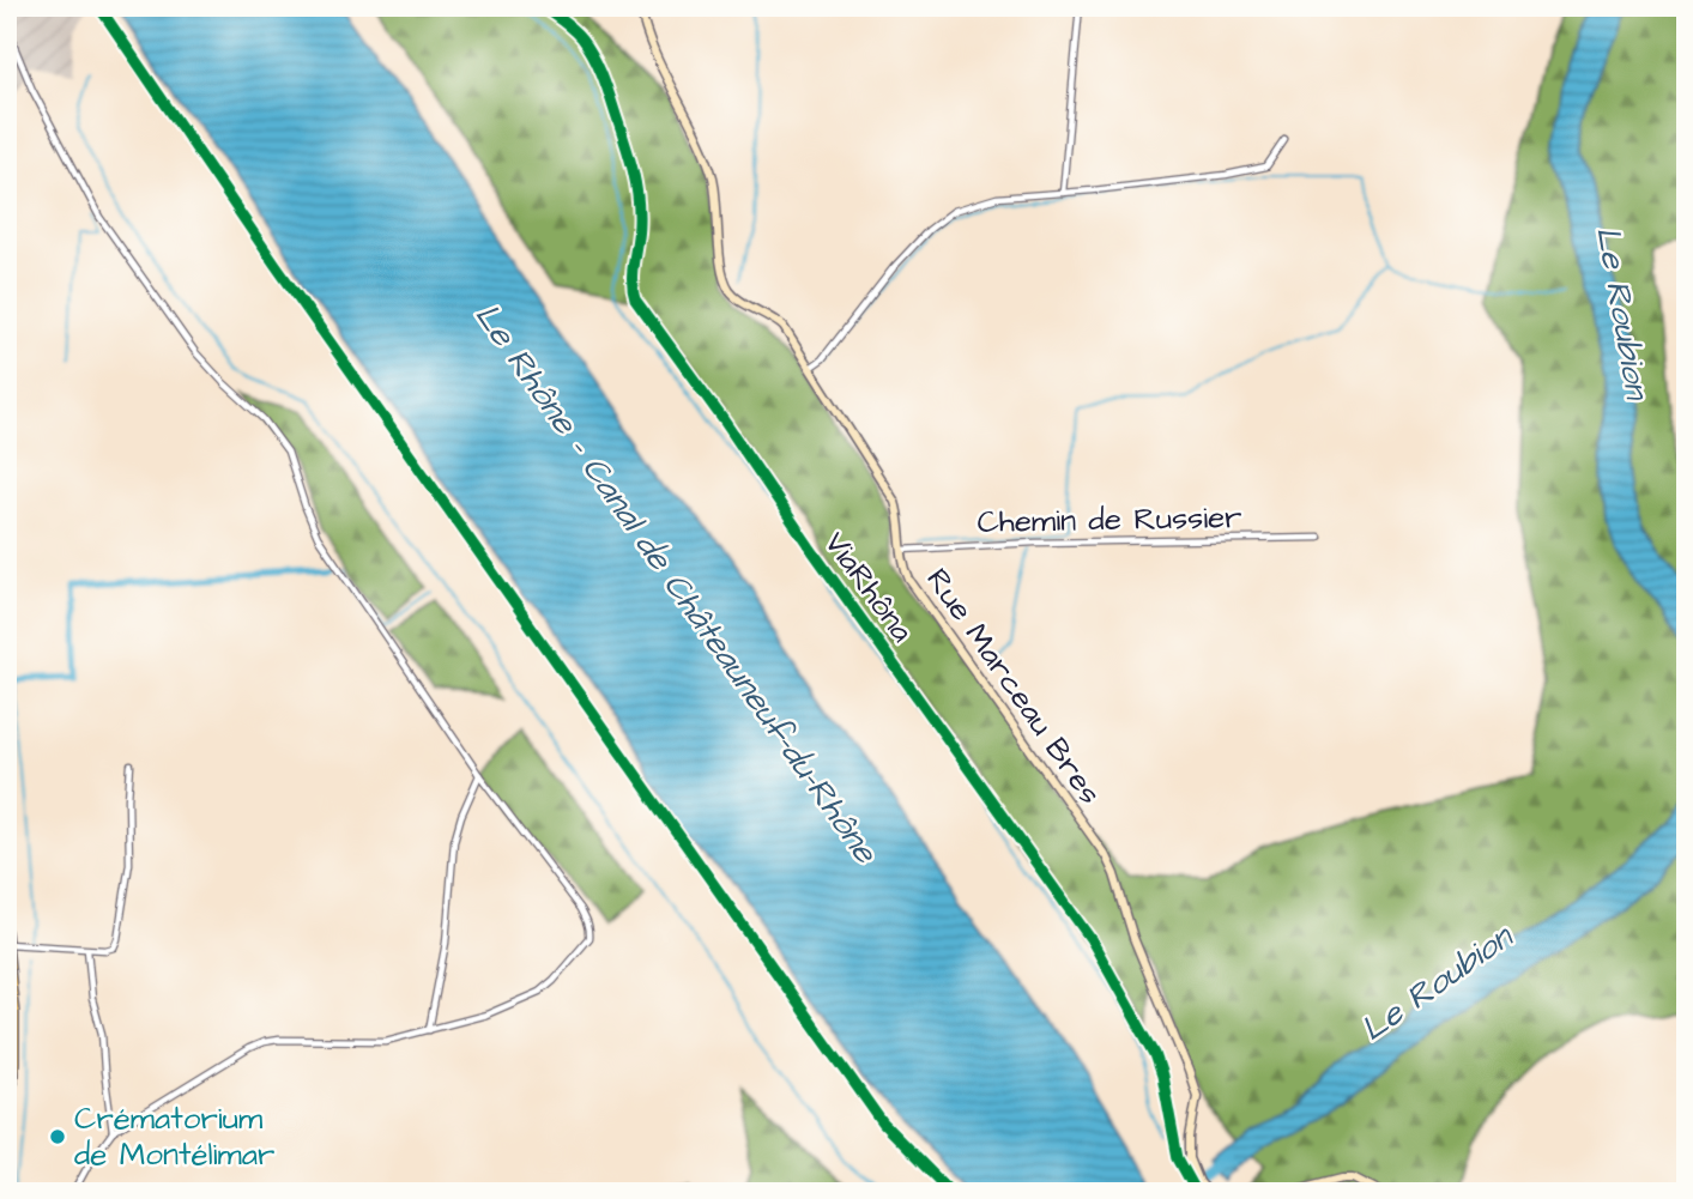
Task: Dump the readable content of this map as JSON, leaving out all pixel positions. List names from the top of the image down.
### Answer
{
  "streets": {
    "street": ["Chemin de Russier", "Rue Marceau Bres"],
    "cycle path": ["ViaRhôna"]
  },
  "crossings": [
    ["Chemin de Russier", "Rue Marceau Bres"]
  ],
  "water": ["Le Roubion", "Le Rhône - Canal de Châteauneuf-du-Rhône"],
  "places": ["Crématorium de Montélimar"]
}
